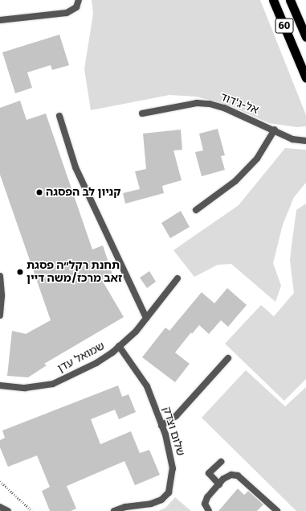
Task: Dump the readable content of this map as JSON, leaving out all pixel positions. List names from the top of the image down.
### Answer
{
  "streets": {
    "highway": ["60"],
    "street": ["אל-ג'דוד", "שמואל עדן", "שלום וצדק"]
  },
  "crossings": [
    ["שמואל עדן", "שלום וצדק"]
  ],
  "places": ["קניון לב הפסגה", "תחנת רקל״ה פסגת זאב מרכז/משה דיין"]
}
